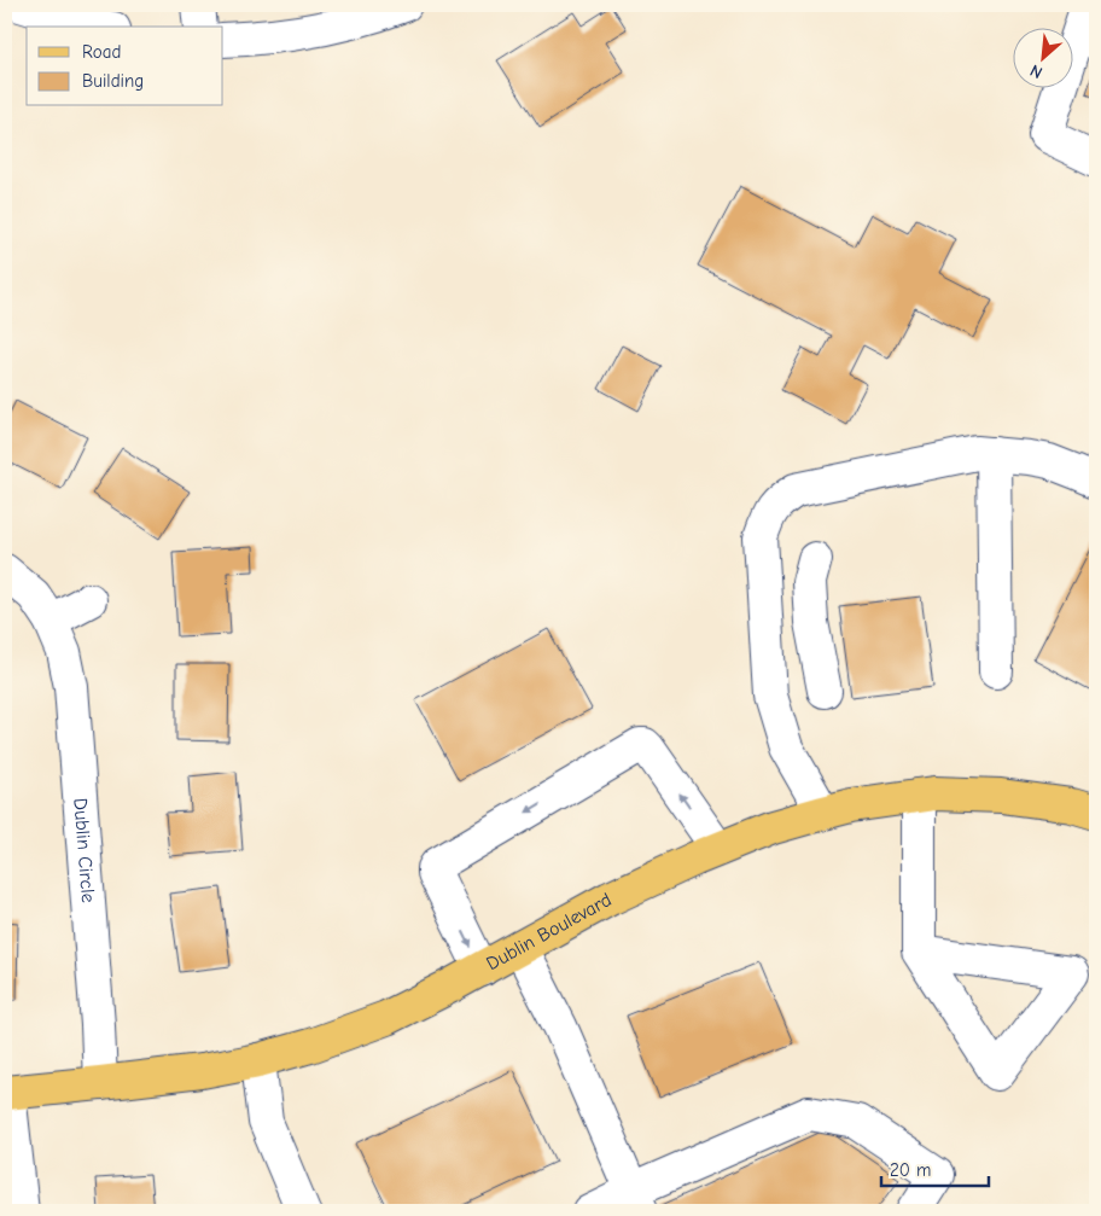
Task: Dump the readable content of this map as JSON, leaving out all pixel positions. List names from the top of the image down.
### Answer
{
  "streets": {
    "main road": ["Dublin Boulevard"],
    "street": ["Dublin Circle"]
  },
  "crossings": [
    ["Dublin Circle", "Dublin Boulevard"]
  ],
  "legend": ["Road", "Building"],
  "scale_bar": "20 m",
  "north": "bottom left"
}
